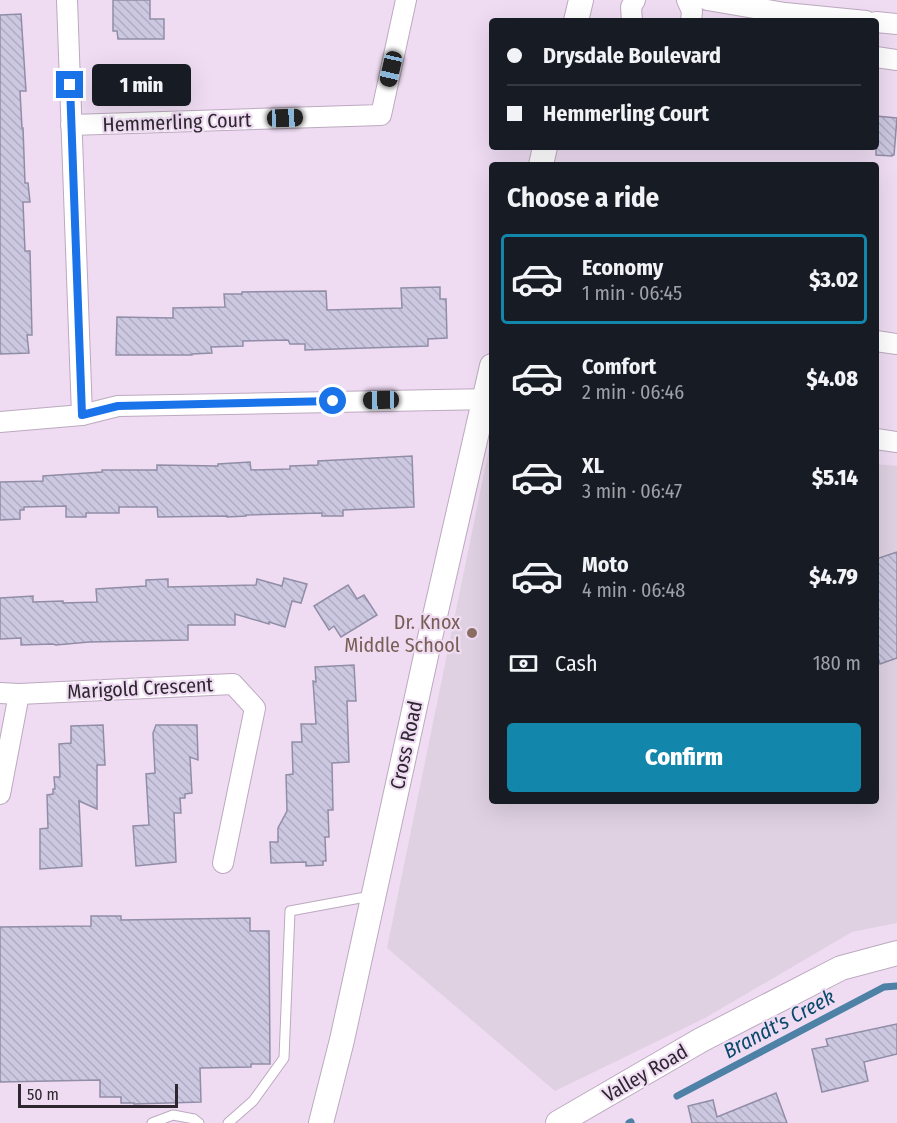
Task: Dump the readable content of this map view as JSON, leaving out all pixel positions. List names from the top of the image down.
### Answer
{
  "streets": {
    "street": [
      "Hemmerling Court",
      "Marigold Crescent",
      "Cross Road",
      "Valley Road"
    ]
  },
  "water": ["Brandt's Creek"],
  "places": ["Dr. Knox Middle School"],
  "scale_bar": "50 m",
  "page": {
    "banner": ["Drysdale Boulevard", "Hemmerling Court"],
    "bubble": "1 min",
    "heading": "Choose a ride",
    "list": [
      {
        "name": "Economy",
        "note": "1 min · 06:45",
        "value": "$3.02"
      },
      {
        "name": "Comfort",
        "note": "2 min · 06:46",
        "value": "$4.08"
      },
      {
        "name": "XL",
        "note": "3 min · 06:47",
        "value": "$5.14"
      },
      {
        "name": "Moto",
        "note": "4 min · 06:48",
        "value": "$4.79"
      }
    ],
    "pay": ["Cash", "180 m"],
    "buttons": "Confirm",
    "scale": "50 m"
  }
}
